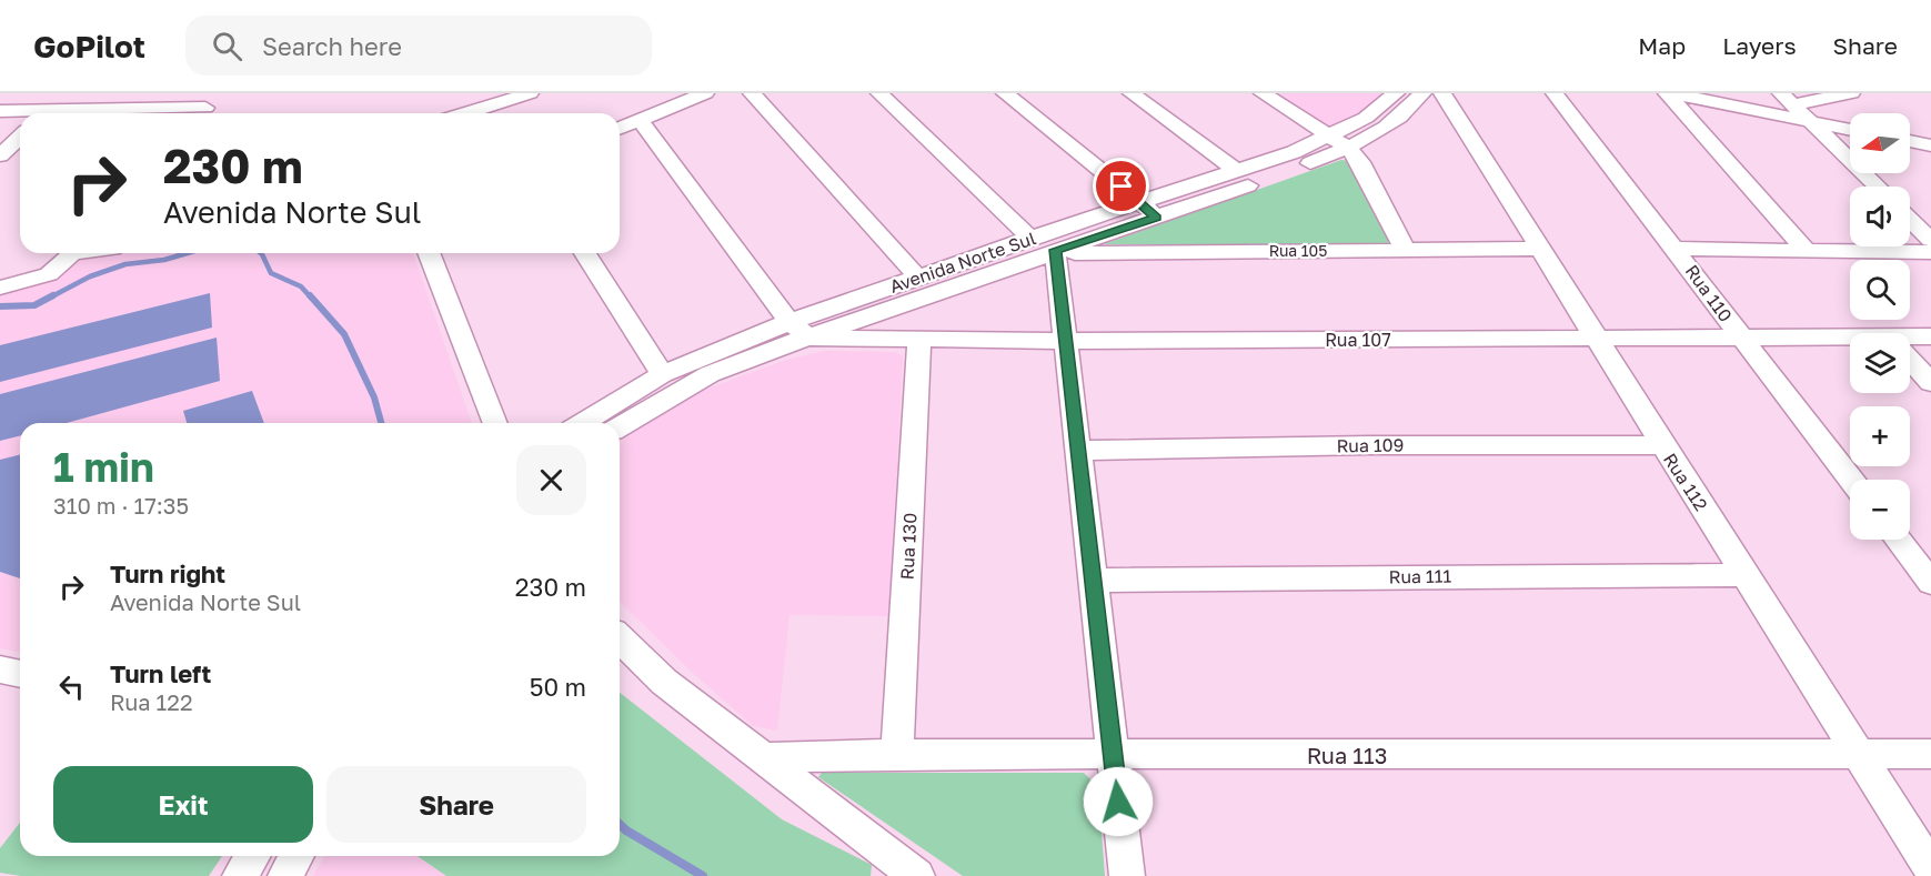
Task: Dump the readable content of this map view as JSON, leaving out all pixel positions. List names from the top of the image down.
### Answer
{
  "streets": {
    "street": [
      "Rua 105",
      "Avenida Norte Sul",
      "Rua 110",
      "Rua 107",
      "Rua 109",
      "Rua 112",
      "Rua 130",
      "Rua 111",
      "Rua 113"
    ]
  },
  "crossings": [
    ["Rua 105", "Avenida Norte Sul"],
    ["Rua 105", "Rua 112"],
    ["Avenida Norte Sul", "Rua 107"],
    ["Rua 110", "Rua 107"],
    ["Rua 107", "Rua 112"],
    ["Rua 107", "Rua 130"],
    ["Rua 109", "Rua 112"],
    ["Rua 112", "Rua 111"],
    ["Rua 112", "Rua 113"],
    ["Rua 130", "Rua 113"]
  ],
  "north": "left",
  "page": {
    "header": "GoPilot",
    "search": "Search here",
    "nav": ["Map", "Layers", "Share"],
    "map_buttons": ["+", "−"],
    "turn": ["230 m", "Avenida Norte Sul"],
    "heading": ["1 min", "310 m · 17:35"],
    "list": [
      {
        "name": "Turn right",
        "note": "Avenida Norte Sul",
        "value": "230 m"
      },
      {
        "name": "Turn left",
        "note": "Rua 122",
        "value": "50 m"
      }
    ],
    "buttons": ["Exit", "Share"]
  }
}
